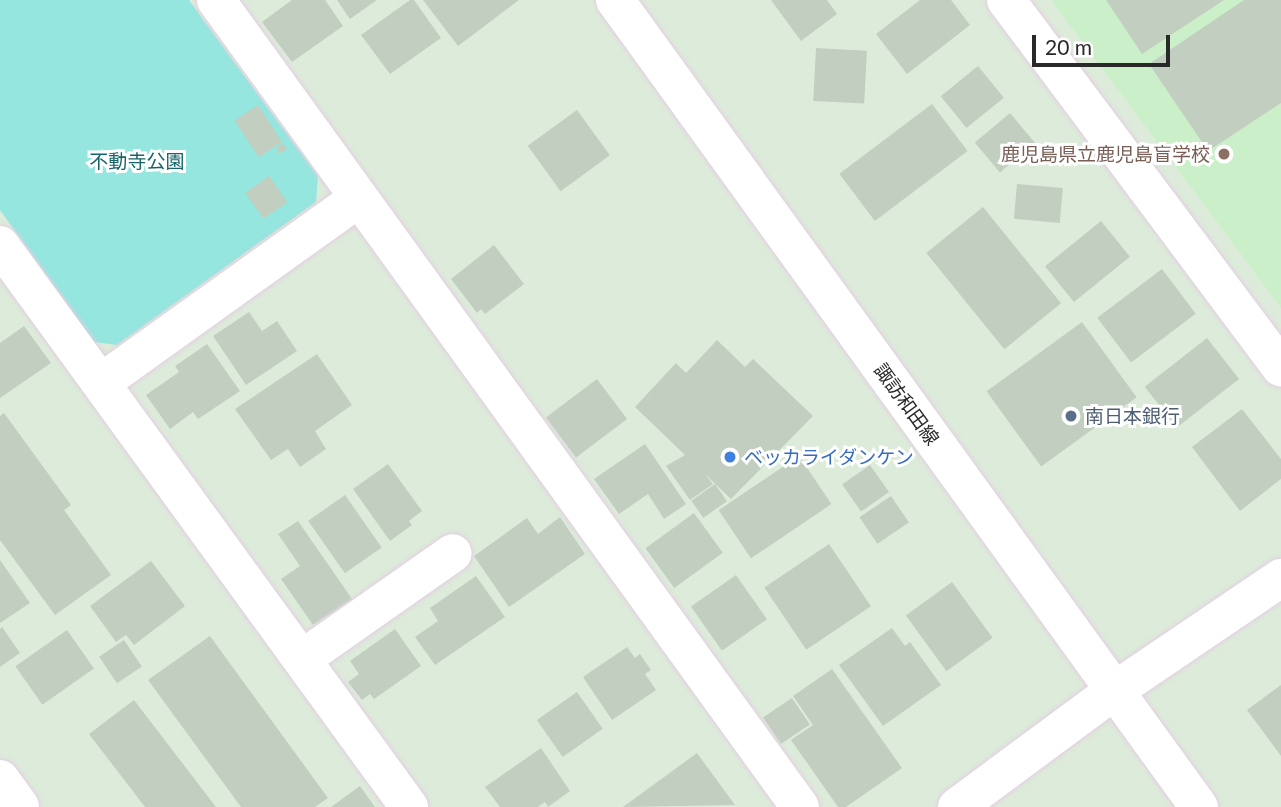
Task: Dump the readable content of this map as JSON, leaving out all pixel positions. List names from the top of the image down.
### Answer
{
  "streets": {
    "street": ["諏訪和田線"]
  },
  "parks": ["不動寺公園"],
  "places": ["鹿児島県立鹿児島盲学校", "南日本銀行", "ベッカライダンケン"],
  "scale_bar": "20 m"
}
